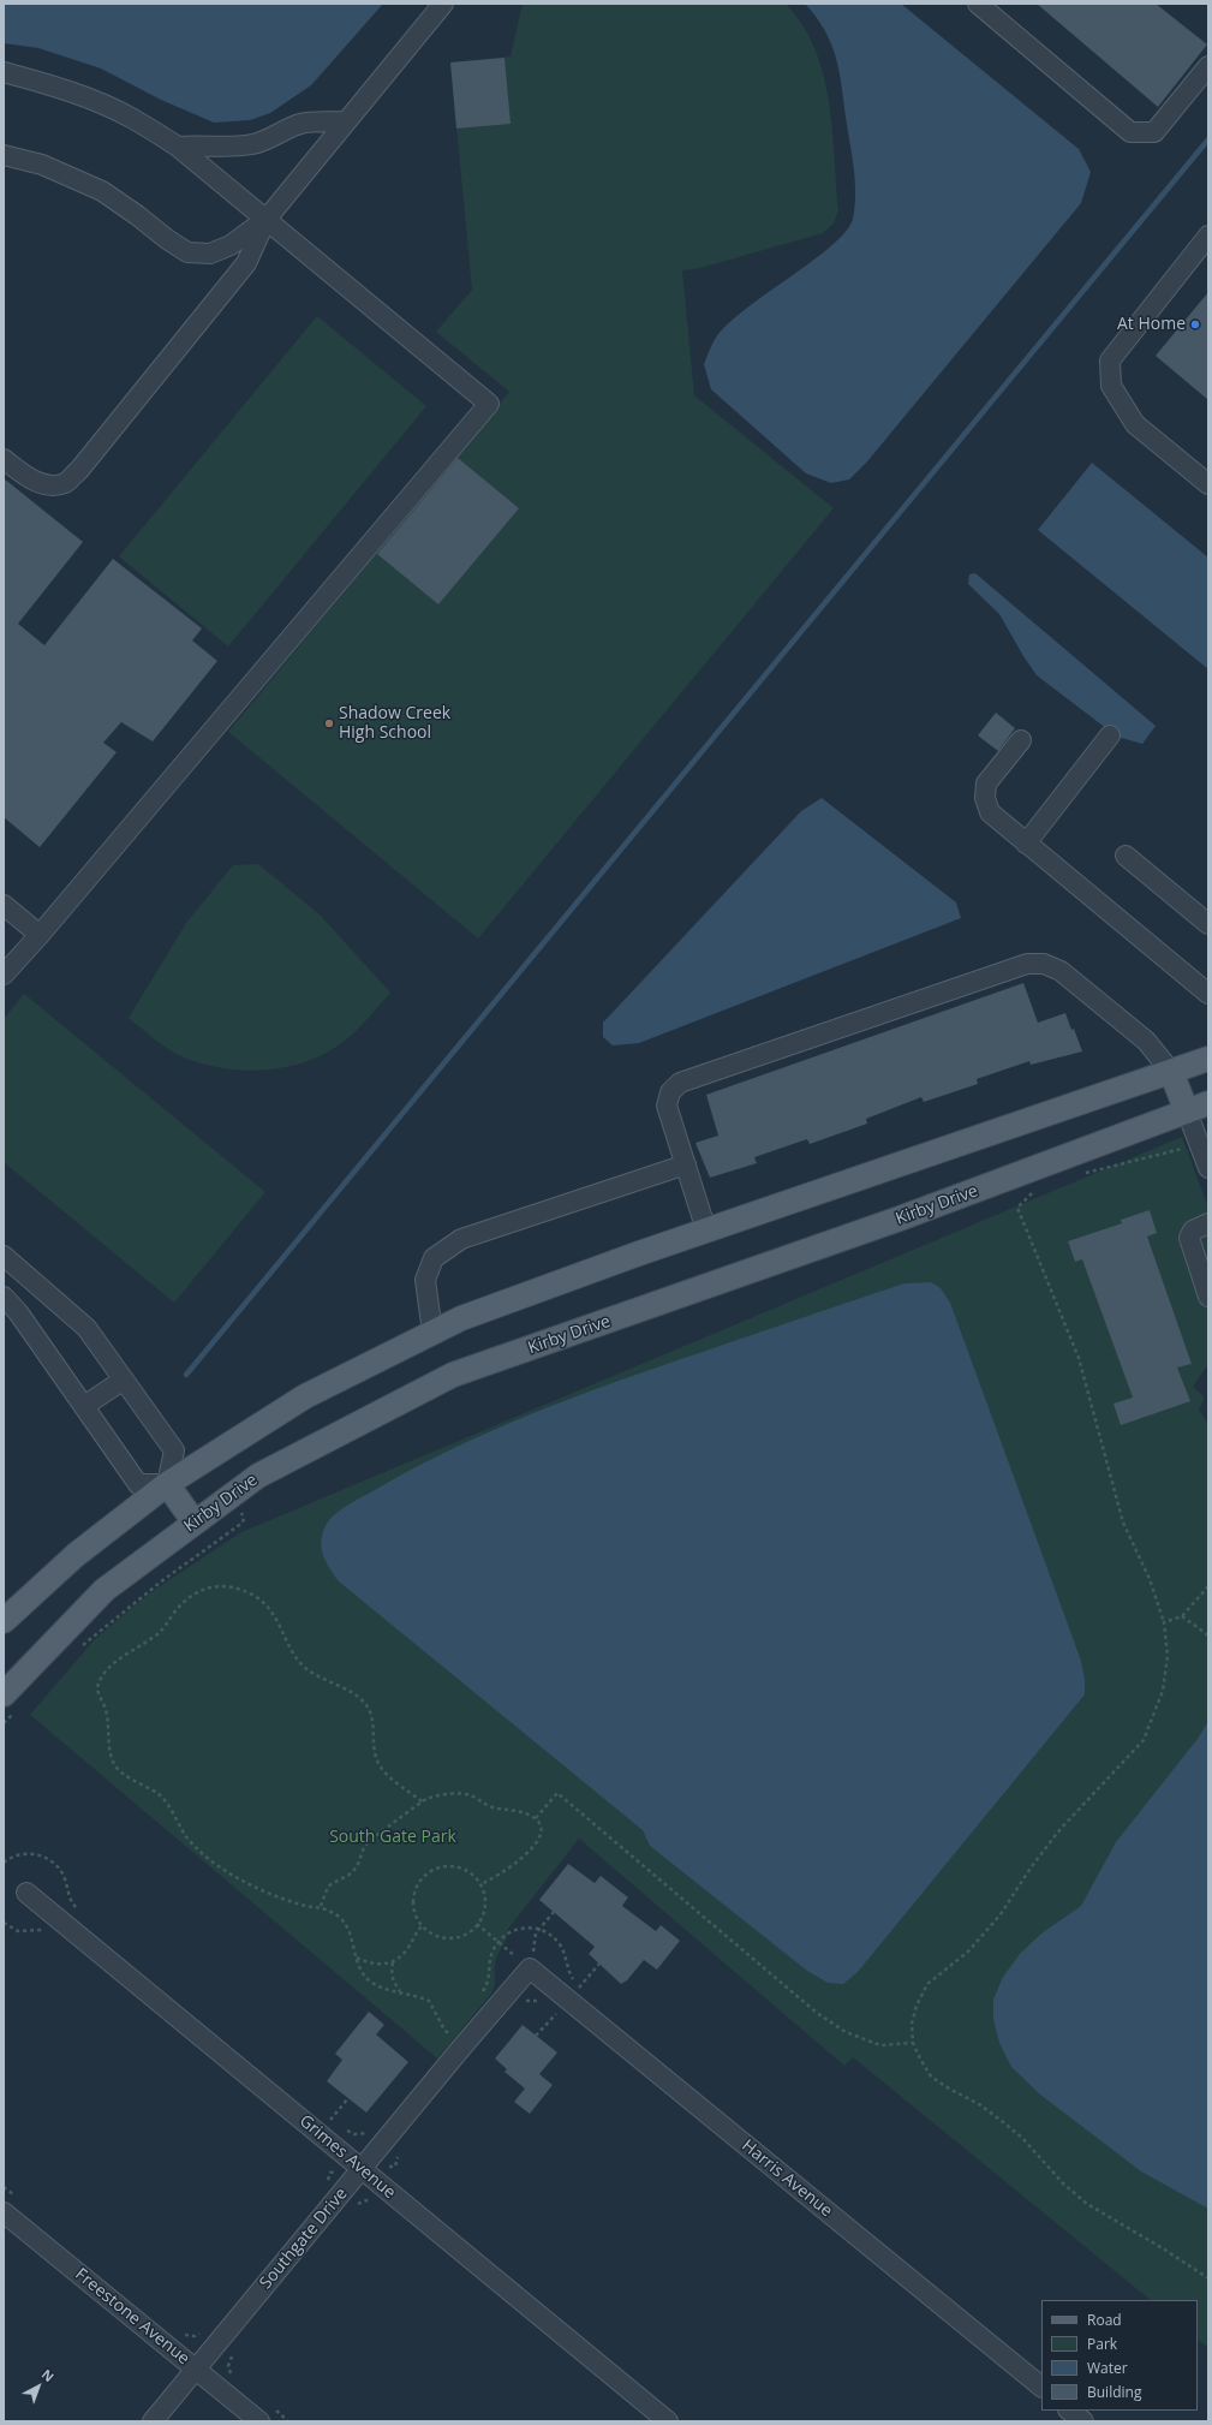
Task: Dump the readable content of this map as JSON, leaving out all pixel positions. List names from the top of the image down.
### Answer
{
  "streets": {
    "main road": ["Kirby Drive"],
    "street": [
      "Grimes Avenue",
      "Harris Avenue",
      "Southgate Drive",
      "Freestone Avenue"
    ]
  },
  "crossings": [
    ["Grimes Avenue", "Southgate Drive"],
    ["Harris Avenue", "Southgate Drive"],
    ["Southgate Drive", "Freestone Avenue"]
  ],
  "parks": ["South Gate Park"],
  "places": ["At Home", "Shadow Creek High School"],
  "legend": [
    "Road",
    "Park",
    "Water",
    "Building"
  ],
  "north": "top right"
}
